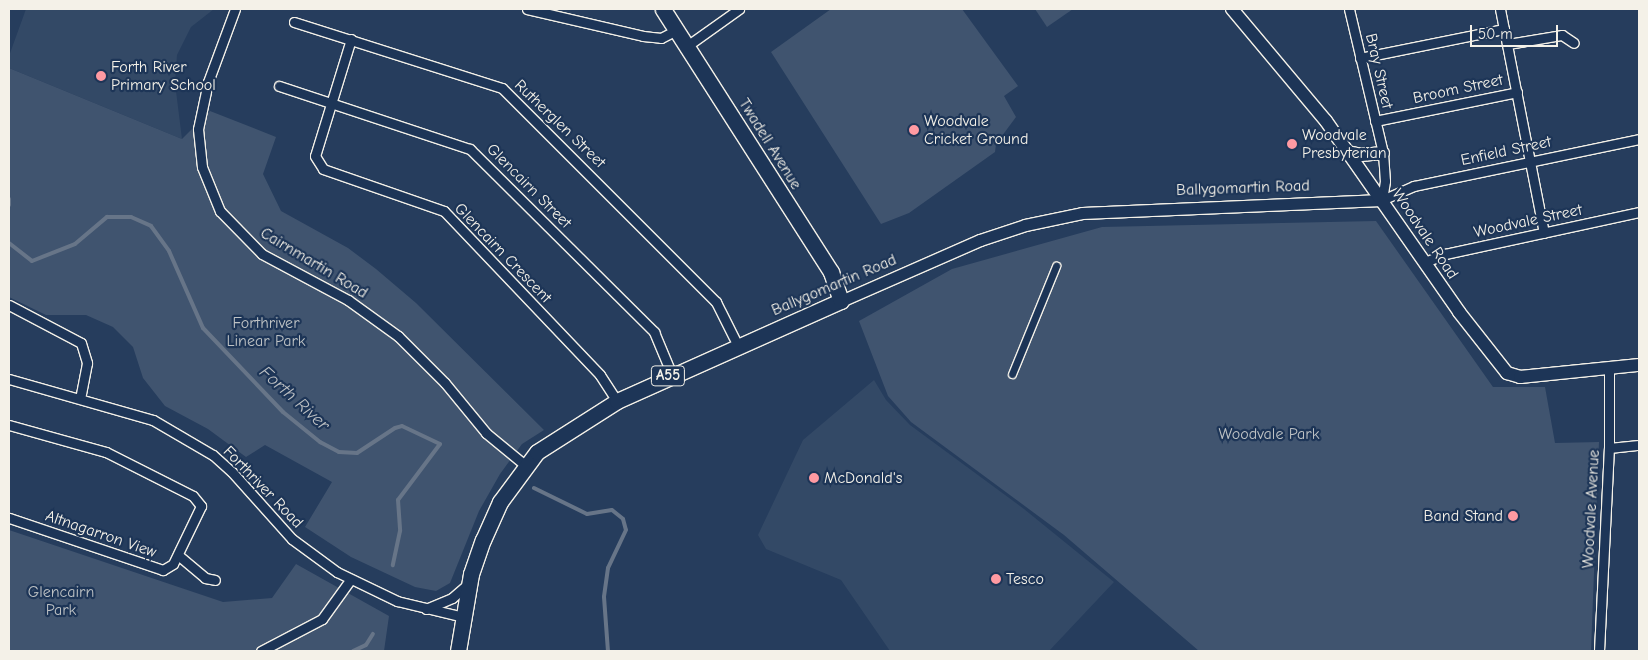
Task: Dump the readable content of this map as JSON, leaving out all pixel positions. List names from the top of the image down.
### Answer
{
  "streets": {
    "highway": ["Twadell Avenue", "Ballygomartin Road", "A55"],
    "main road": ["Woodvale Road"],
    "street": [
      "Bray Street",
      "Broom Street",
      "Rutherglen Street",
      "Enfield Street",
      "Glencairn Street",
      "Woodvale Street",
      "Glencairn Crescent",
      "Cairnmartin Road",
      "Forthriver Road",
      "Woodvale Avenue",
      "Altnagarron View"
    ]
  },
  "crossings": [
    ["Bray Street", "Broom Street"],
    ["Bray Street", "Enfield Street"],
    ["Bray Street", "Ballygomartin Road"],
    ["Bray Street", "Woodvale Road"],
    ["Rutherglen Street", "Ballygomartin Road"],
    ["Rutherglen Street", "Glencairn Crescent"],
    ["Twadell Avenue", "Ballygomartin Road"],
    ["Enfield Street", "Ballygomartin Road"],
    ["Enfield Street", "Woodvale Road"],
    ["Glencairn Street", "Ballygomartin Road"],
    ["Glencairn Street", "Glencairn Crescent"],
    ["Ballygomartin Road", "Woodvale Road"],
    ["Ballygomartin Road", "Glencairn Crescent"],
    ["Ballygomartin Road", "Cairnmartin Road"],
    ["Ballygomartin Road", "Forthriver Road"],
    ["Woodvale Street", "Woodvale Road"],
    ["Woodvale Road", "Woodvale Avenue"]
  ],
  "water": ["Forth River"],
  "parks": ["Forthriver Linear Park", "Woodvale Park", "Glencairn Park"],
  "places": [
    "Forth River Primary School",
    "Woodvale Cricket Ground",
    "Woodvale Presbyterian",
    "McDonald's",
    "Band Stand",
    "Tesco"
  ],
  "scale_bar": "50 m"
}
